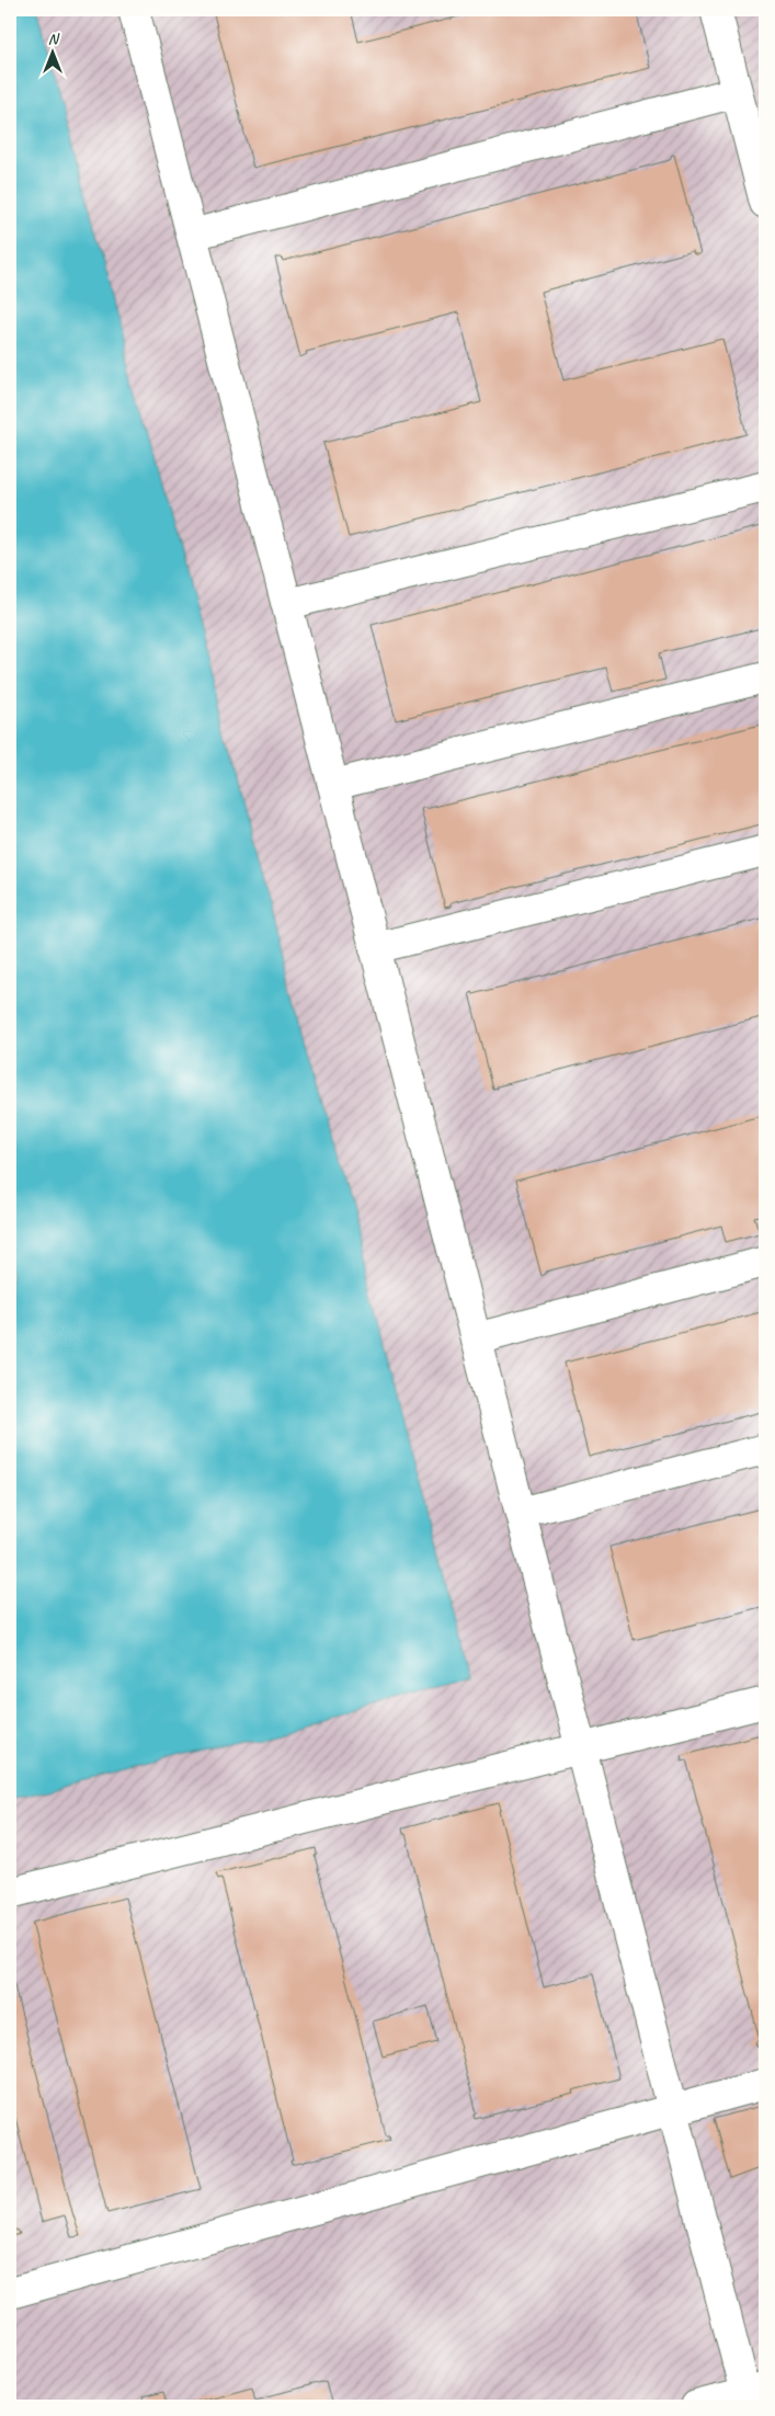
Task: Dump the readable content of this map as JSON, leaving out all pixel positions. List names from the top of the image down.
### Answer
{
  "north": "top"
}
